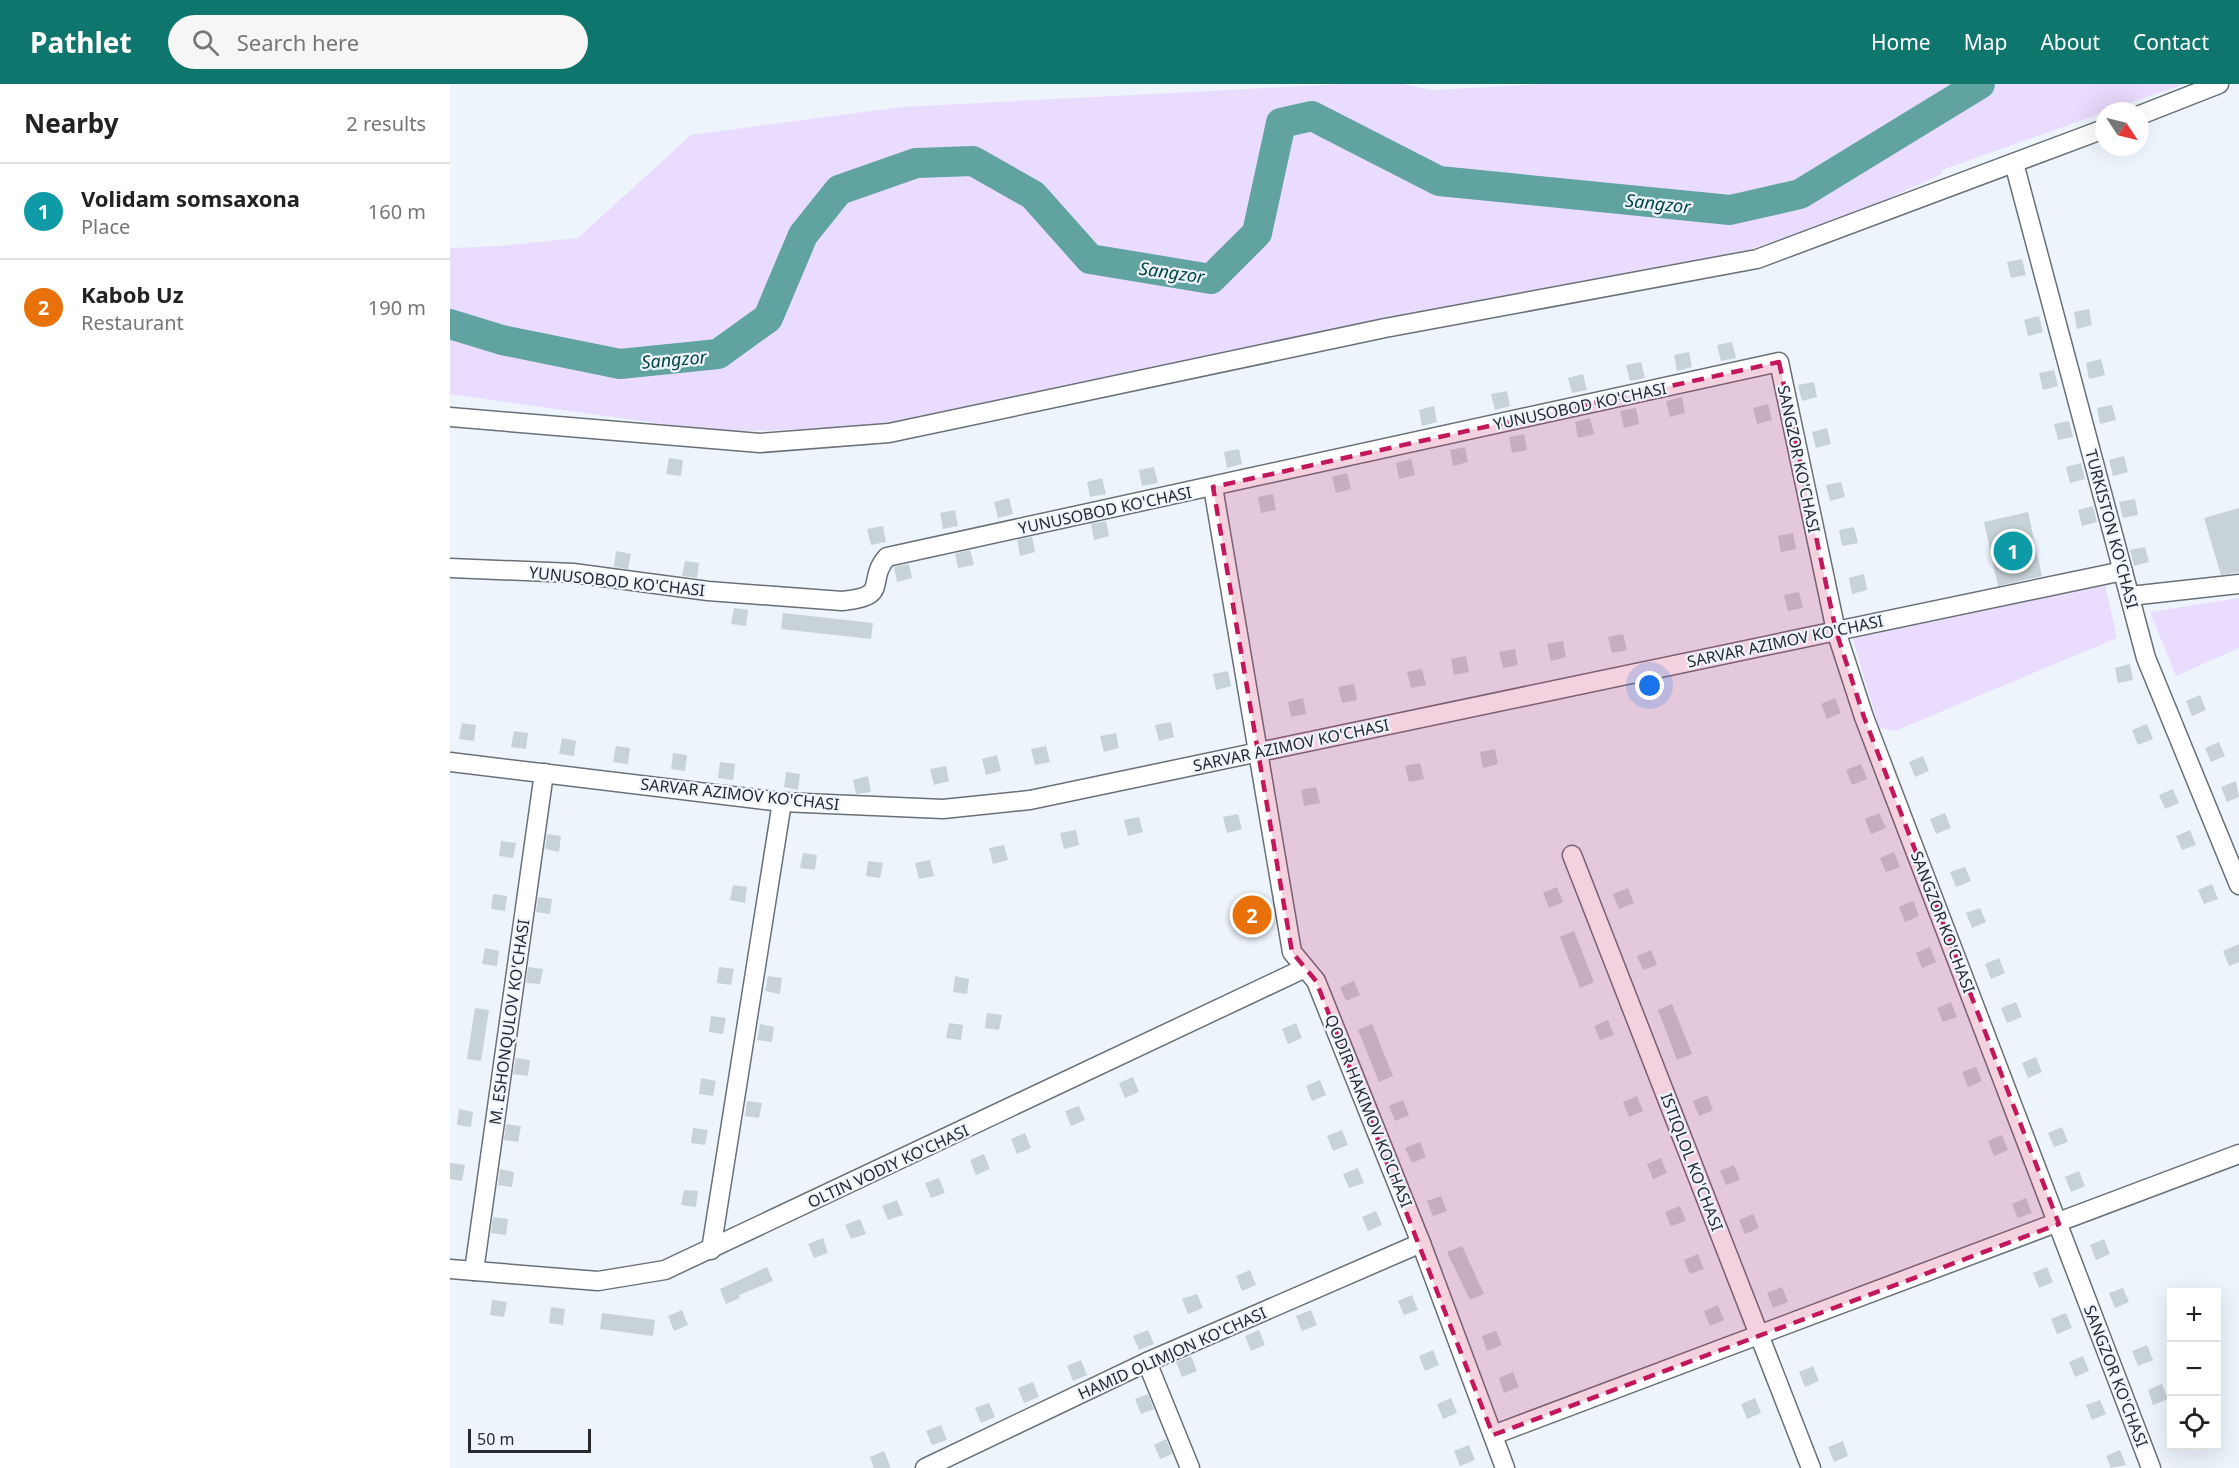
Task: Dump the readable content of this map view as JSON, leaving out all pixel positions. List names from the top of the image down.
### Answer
{
  "streets": {
    "street": [
      "YUNUSOBOD KO'CHASI",
      "SANGZOR KO'CHASI",
      "TURKISTON KO'CHASI",
      "SARVAR AZIMOV KO'CHASI",
      "M. ESHONQULOV KO'CHASI",
      "QODIR HAKIMOV KO'CHASI",
      "ISTIQLOL KO'CHASI",
      "OLTIN VODIY KO'CHASI",
      "HAMID OLIMJON KO'CHASI"
    ]
  },
  "crossings": [
    ["YUNUSOBOD KO'CHASI", "SANGZOR KO'CHASI"],
    ["YUNUSOBOD KO'CHASI", "QODIR HAKIMOV KO'CHASI"],
    ["SANGZOR KO'CHASI", "SARVAR AZIMOV KO'CHASI"],
    ["TURKISTON KO'CHASI", "SARVAR AZIMOV KO'CHASI"],
    ["SARVAR AZIMOV KO'CHASI", "M. ESHONQULOV KO'CHASI"],
    ["SARVAR AZIMOV KO'CHASI", "QODIR HAKIMOV KO'CHASI"],
    ["M. ESHONQULOV KO'CHASI", "OLTIN VODIY KO'CHASI"],
    ["QODIR HAKIMOV KO'CHASI", "OLTIN VODIY KO'CHASI"],
    ["QODIR HAKIMOV KO'CHASI", "HAMID OLIMJON KO'CHASI"]
  ],
  "water": ["Sangzor"],
  "scale_bar": "50 m",
  "north": "bottom right",
  "page": {
    "header": "Pathlet",
    "search": "Search here",
    "nav": [
      "Home",
      "Map",
      "About",
      "Contact"
    ],
    "heading": ["Nearby", "2 results"],
    "list": [
      {
        "mark": "1",
        "name": "Volidam somsaxona",
        "note": "Place",
        "value": "160 m"
      },
      {
        "mark": "2",
        "name": "Kabob Uz",
        "note": "Restaurant",
        "value": "190 m"
      }
    ],
    "pins": ["1", "2"],
    "map_buttons": ["+", "−"],
    "scale": "50 m"
  }
}
